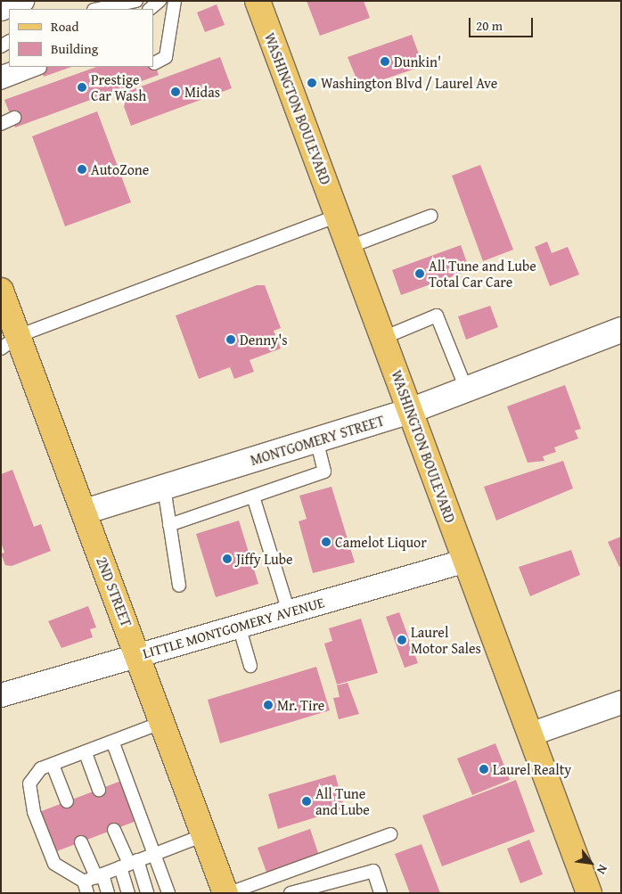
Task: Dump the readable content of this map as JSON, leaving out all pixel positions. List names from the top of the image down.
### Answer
{
  "streets": {
    "main road": ["WASHINGTON BOULEVARD", "2ND STREET"],
    "street": ["MONTGOMERY STREET", "LITTLE MONTGOMERY AVENUE"]
  },
  "crossings": [
    ["WASHINGTON BOULEVARD", "MONTGOMERY STREET"],
    ["WASHINGTON BOULEVARD", "LITTLE MONTGOMERY AVENUE"],
    ["MONTGOMERY STREET", "2ND STREET"],
    ["2ND STREET", "LITTLE MONTGOMERY AVENUE"]
  ],
  "places": [
    "Dunkin'",
    "Washington Blvd / Laurel Ave",
    "Prestige Car Wash",
    "Midas",
    "AutoZone",
    "All Tune and Lube Total Car Care",
    "Denny's",
    "Camelot Liquor",
    "Jiffy Lube",
    "Laurel Motor Sales",
    "Mr. Tire",
    "Laurel Realty",
    "All Tune and Lube"
  ],
  "legend": ["Road", "Building"],
  "scale_bar": "20 m",
  "north": "bottom right"
}
